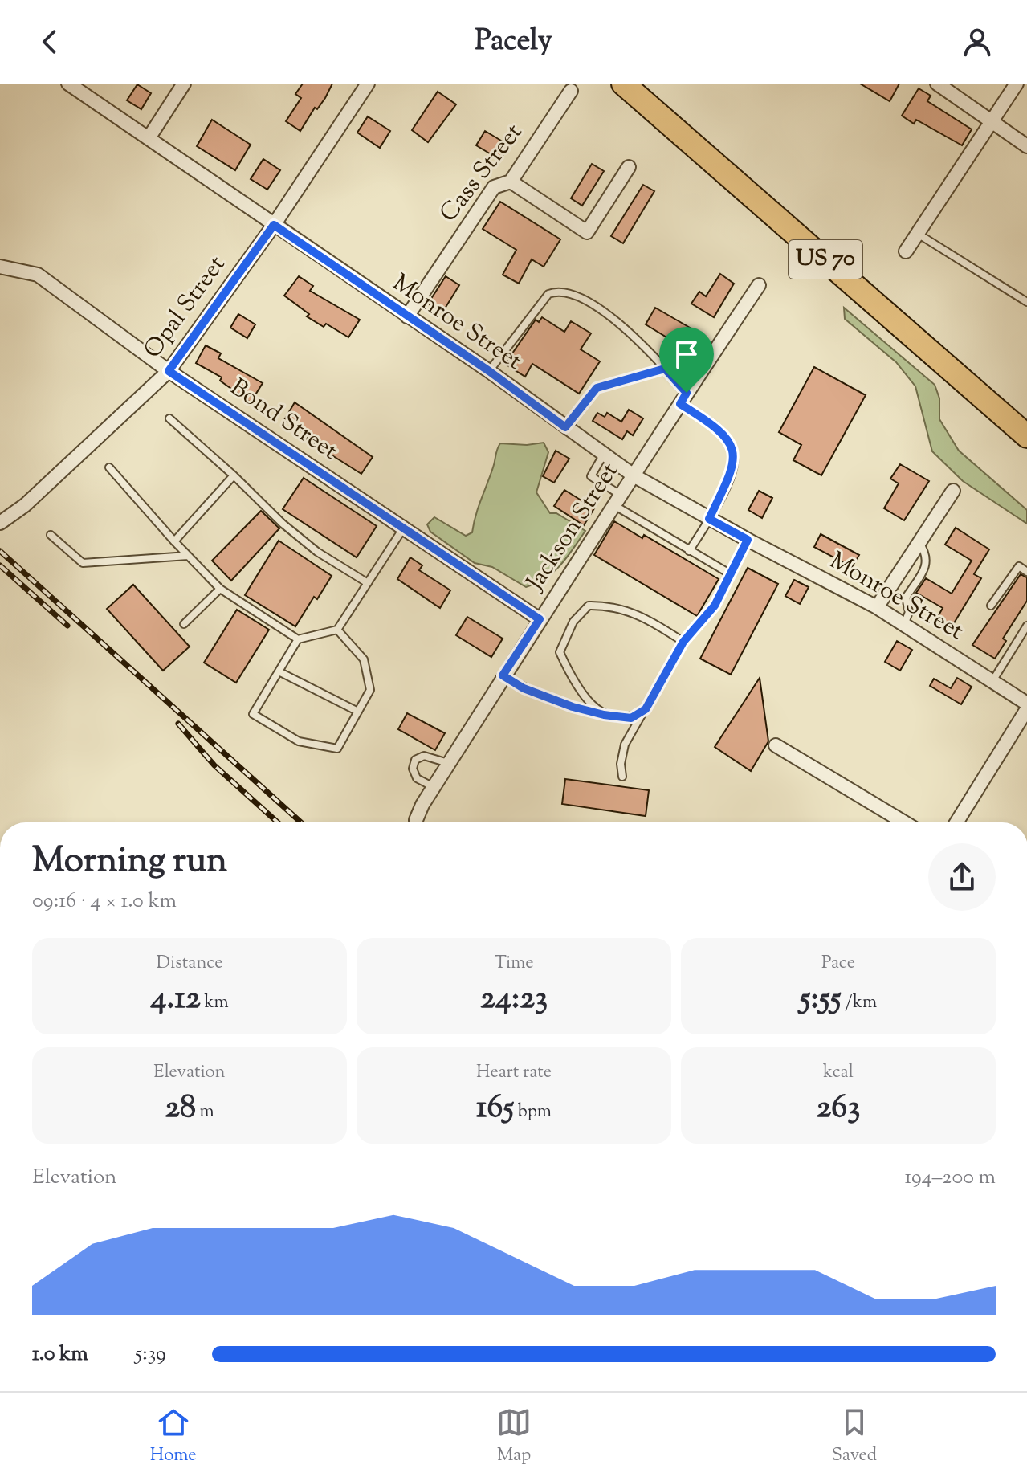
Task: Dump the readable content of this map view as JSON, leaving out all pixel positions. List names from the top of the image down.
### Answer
{
  "streets": {
    "highway": ["US 70"],
    "street": [
      "Cass Street",
      "Opal Street",
      "Monroe Street",
      "Bond Street",
      "Jackson Street"
    ]
  },
  "crossings": [
    ["Cass Street", "Monroe Street"],
    ["Opal Street", "Monroe Street"],
    ["Opal Street", "Bond Street"],
    ["Monroe Street", "Jackson Street"],
    ["Bond Street", "Jackson Street"]
  ],
  "page": {
    "header": "Pacely",
    "heading": ["Morning run", "09:16 · 4 × 1.0 km"],
    "stats": [
      ["Distance", "4.12 km"],
      ["Time", "24:23"],
      ["Pace", "5:55 /km"],
      ["Elevation", "28 m"],
      ["Heart rate", "165 bpm"],
      ["kcal", "263"]
    ],
    "chart": ["Elevation", "194–200 m"],
    "list": [
      {
        "name": "1.0 km",
        "note": "5:39"
      }
    ],
    "tabs": ["Home", "Map", "Saved"]
  }
}
